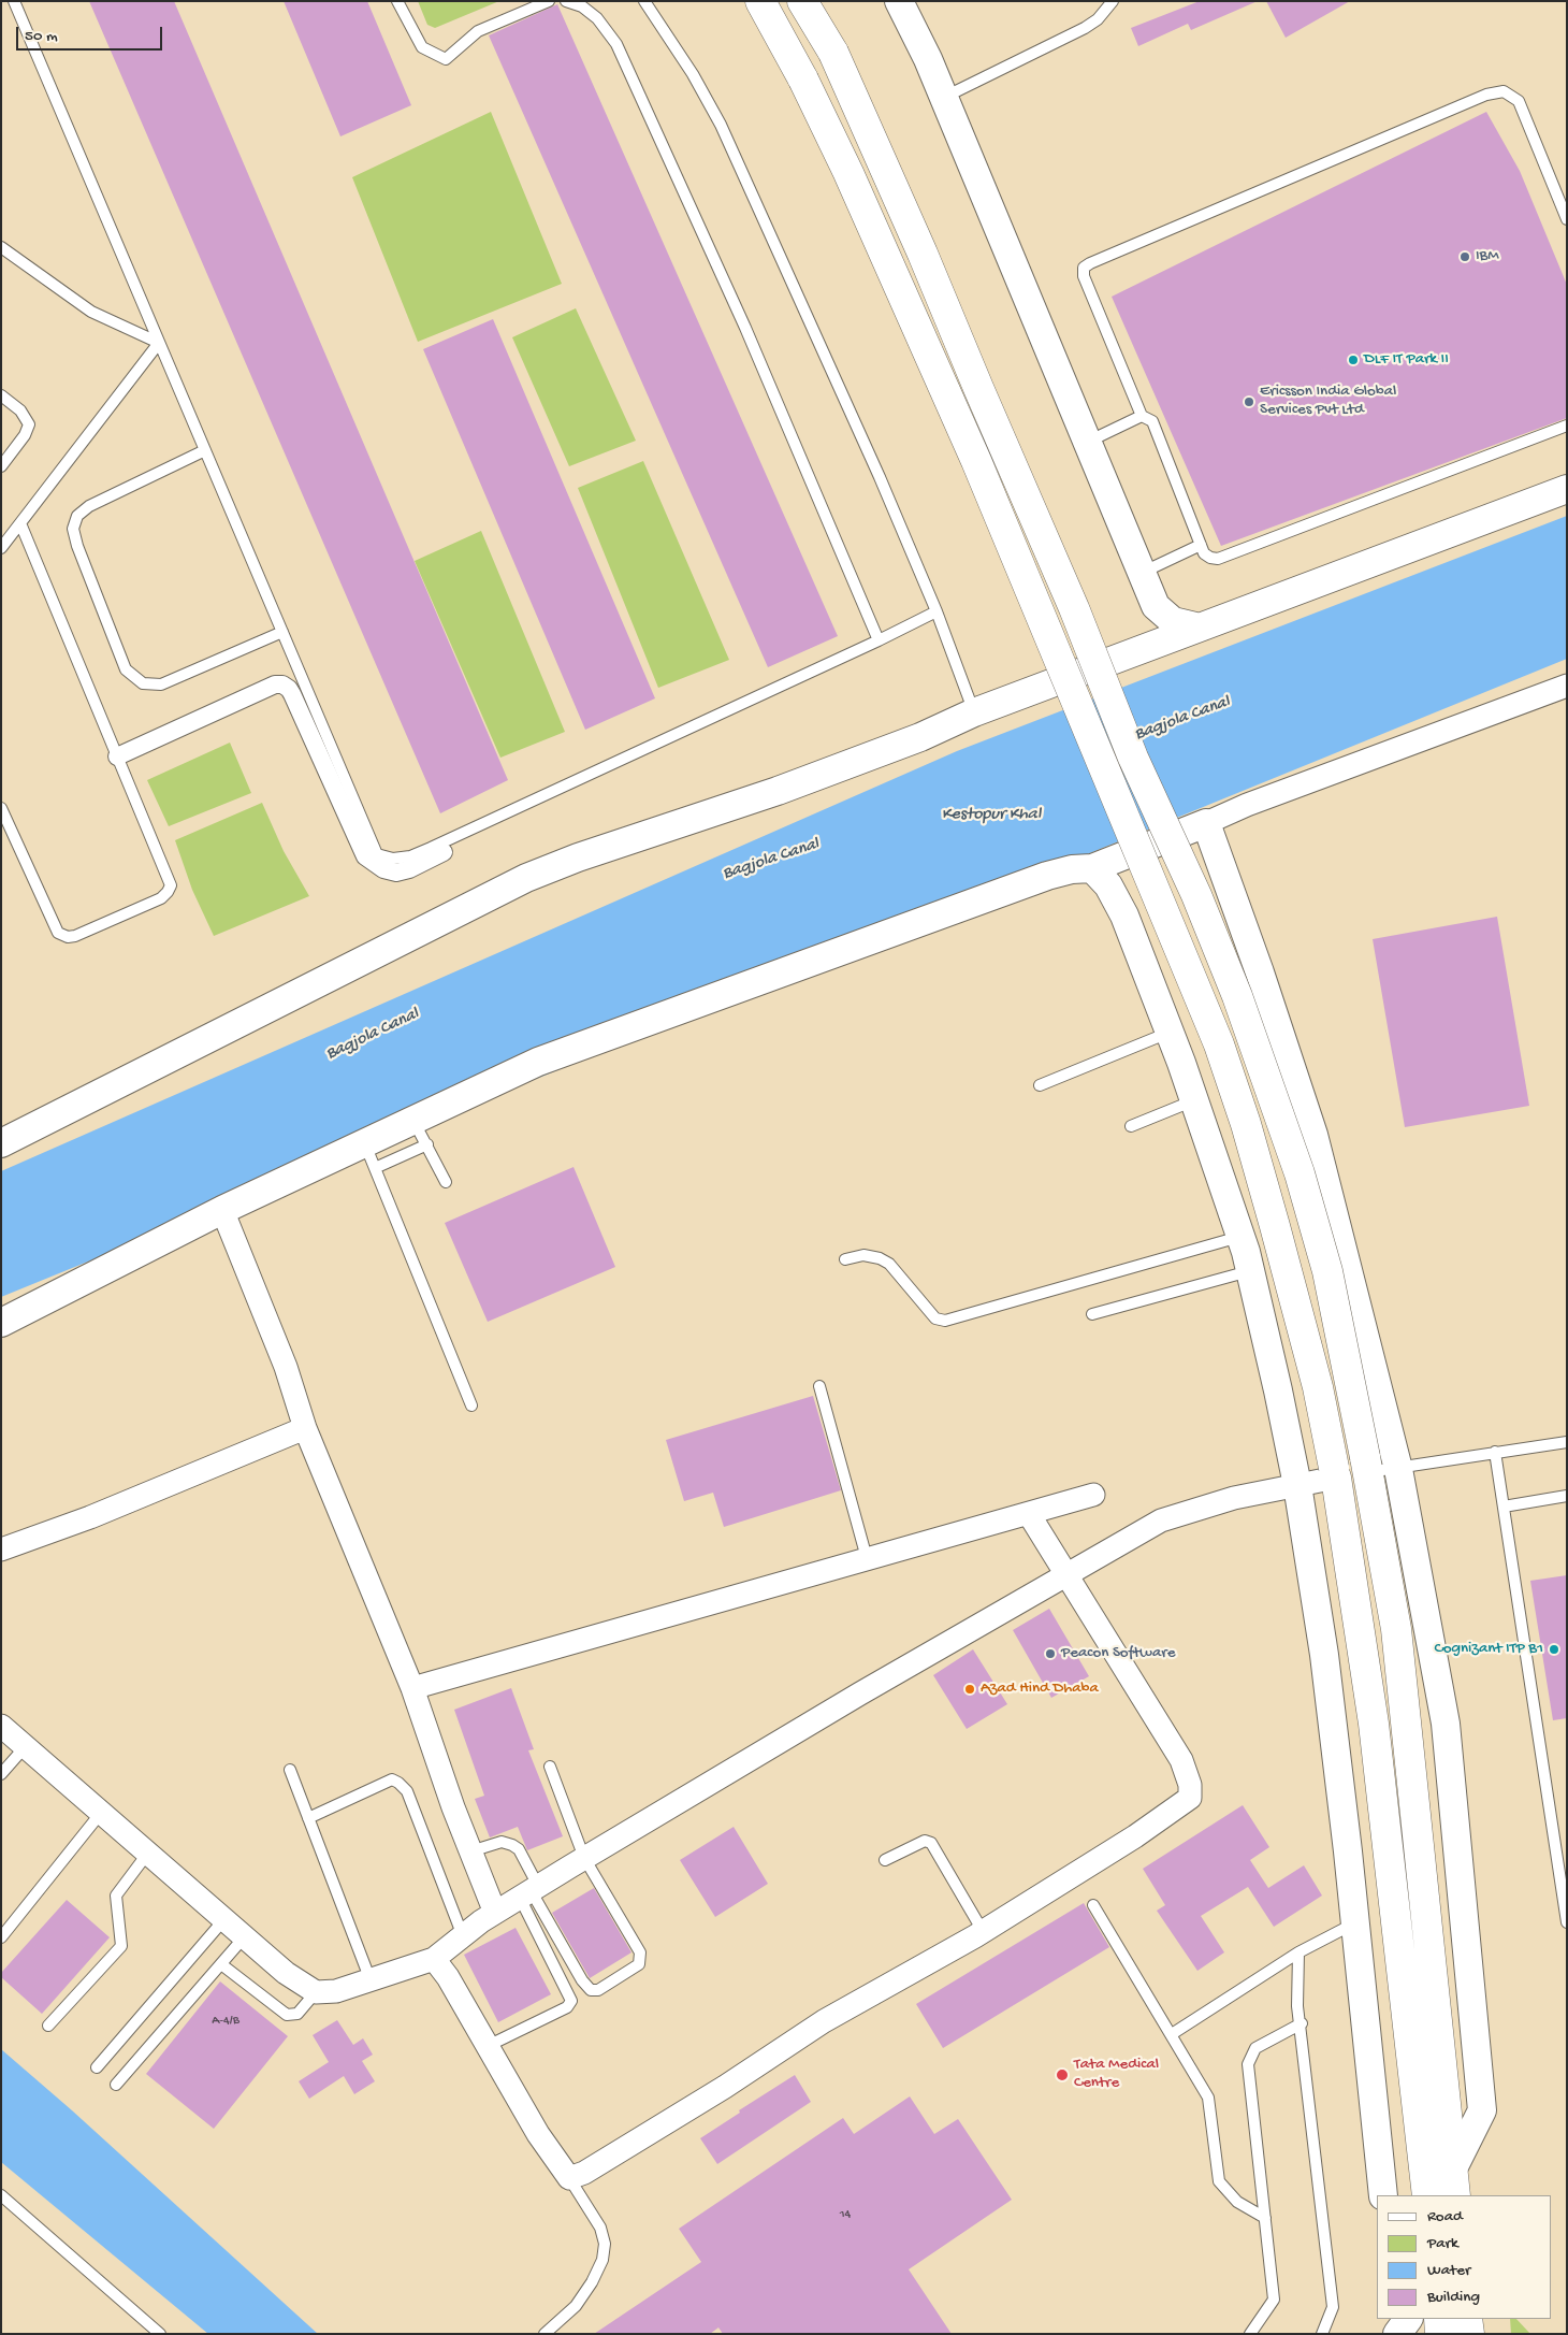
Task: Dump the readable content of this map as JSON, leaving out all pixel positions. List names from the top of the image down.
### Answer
{
  "water": ["Bagjola Canal", "Kestopur Khal"],
  "places": [
    "IBM",
    "DLF IT Park II",
    "Ericsson India Global Services Pvt Ltd",
    "Cognizant ITP B1",
    "Peacon Software",
    "Azad Hind Dhaba",
    "Tata Medical Centre"
  ],
  "house_numbers": ["A-4/B", "14"],
  "legend": [
    "Road",
    "Park",
    "Water",
    "Building"
  ],
  "scale_bar": "50 m"
}
